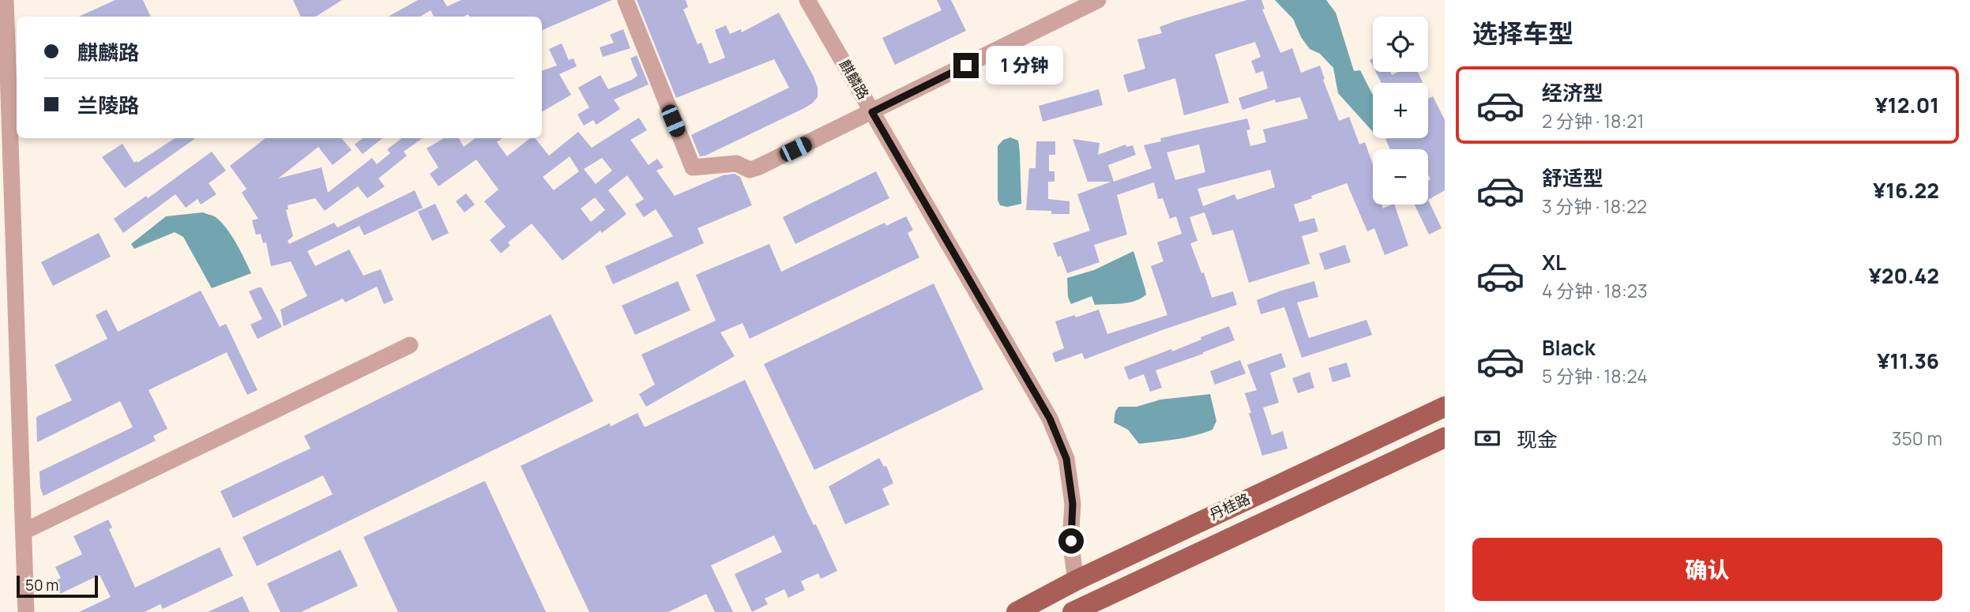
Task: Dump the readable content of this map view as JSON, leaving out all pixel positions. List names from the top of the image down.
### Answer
{
  "streets": {
    "main road": ["丹桂路"],
    "street": ["麒麟路"]
  },
  "crossings": [
    ["麒麟路", "丹桂路"]
  ],
  "scale_bar": "50 m",
  "page": {
    "heading": "选择车型",
    "map_buttons": ["+", "−"],
    "banner": ["麒麟路", "兰陵路"],
    "bubble": "1 分钟",
    "list": [
      {
        "name": "经济型",
        "note": "2 分钟 · 18:21",
        "value": "¥12.01"
      },
      {
        "name": "舒适型",
        "note": "3 分钟 · 18:22",
        "value": "¥16.22"
      },
      {
        "name": "XL",
        "note": "4 分钟 · 18:23",
        "value": "¥20.42"
      },
      {
        "name": "Black",
        "note": "5 分钟 · 18:24",
        "value": "¥11.36"
      }
    ],
    "pay": ["现金", "350 m"],
    "buttons": "确认",
    "scale": "50 m"
  }
}
